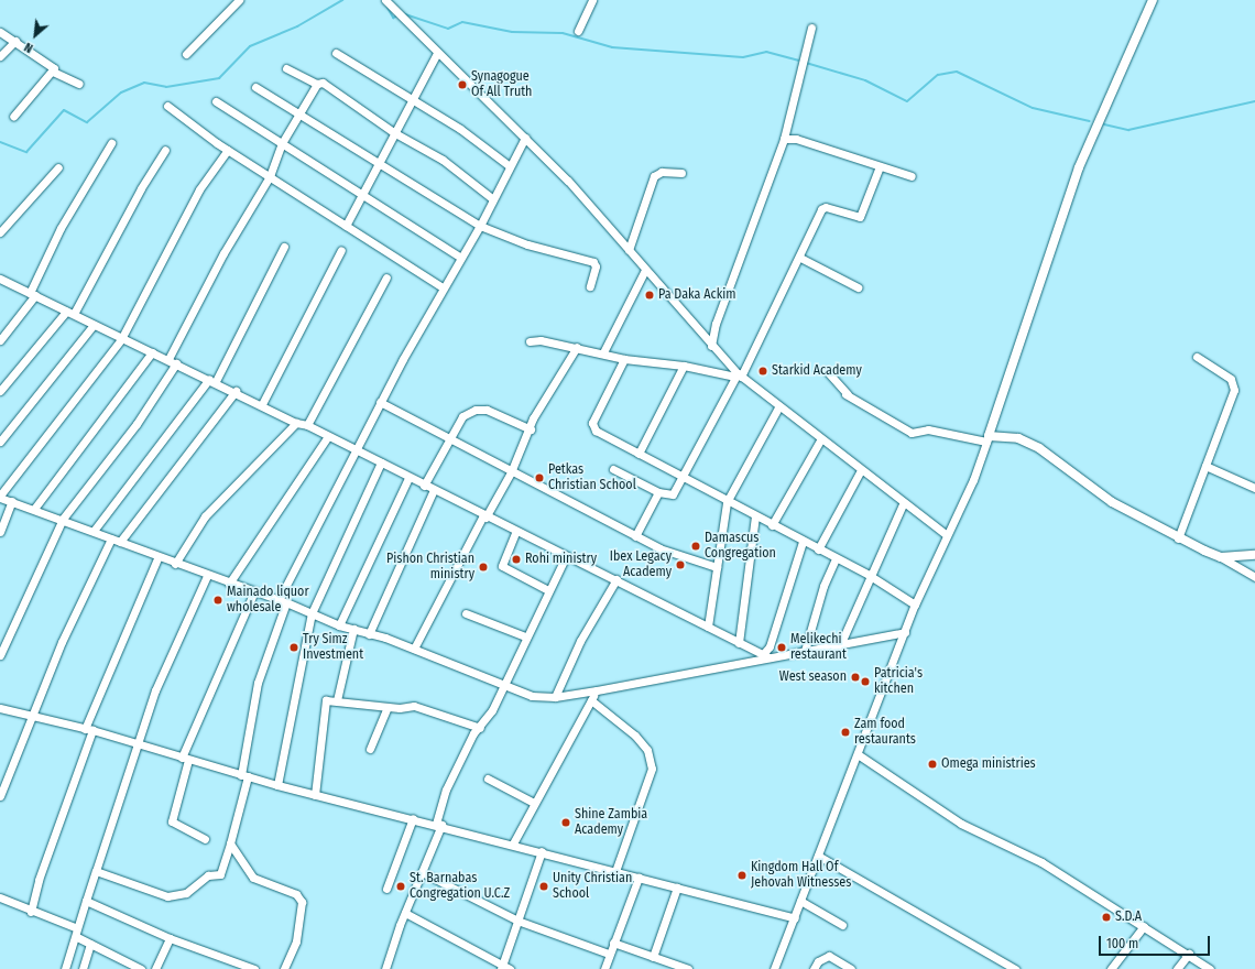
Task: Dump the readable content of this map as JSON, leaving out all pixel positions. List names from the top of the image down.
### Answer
{
  "places": [
    "Synagogue Of All Truth",
    "Pa Daka Ackim",
    "Starkid Academy",
    "Petkas Christian School",
    "Damascus Congregation",
    "Rohi ministry",
    "Ibex Legacy Academy",
    "Pishon Christian ministry",
    "Mainado liquor wholesale",
    "Try Simz Investment",
    "Melikechi restaurant",
    "West season",
    "Patricia's kitchen",
    "Zam food restaurants",
    "Omega ministries",
    "Shine Zambia Academy",
    "Kingdom Hall Of Jehovah Witnesses",
    "St. Barnabas Congregation U.C.Z",
    "Unity Christian School",
    "S.D.A"
  ],
  "scale_bar": "100 m",
  "north": "bottom left"
}
